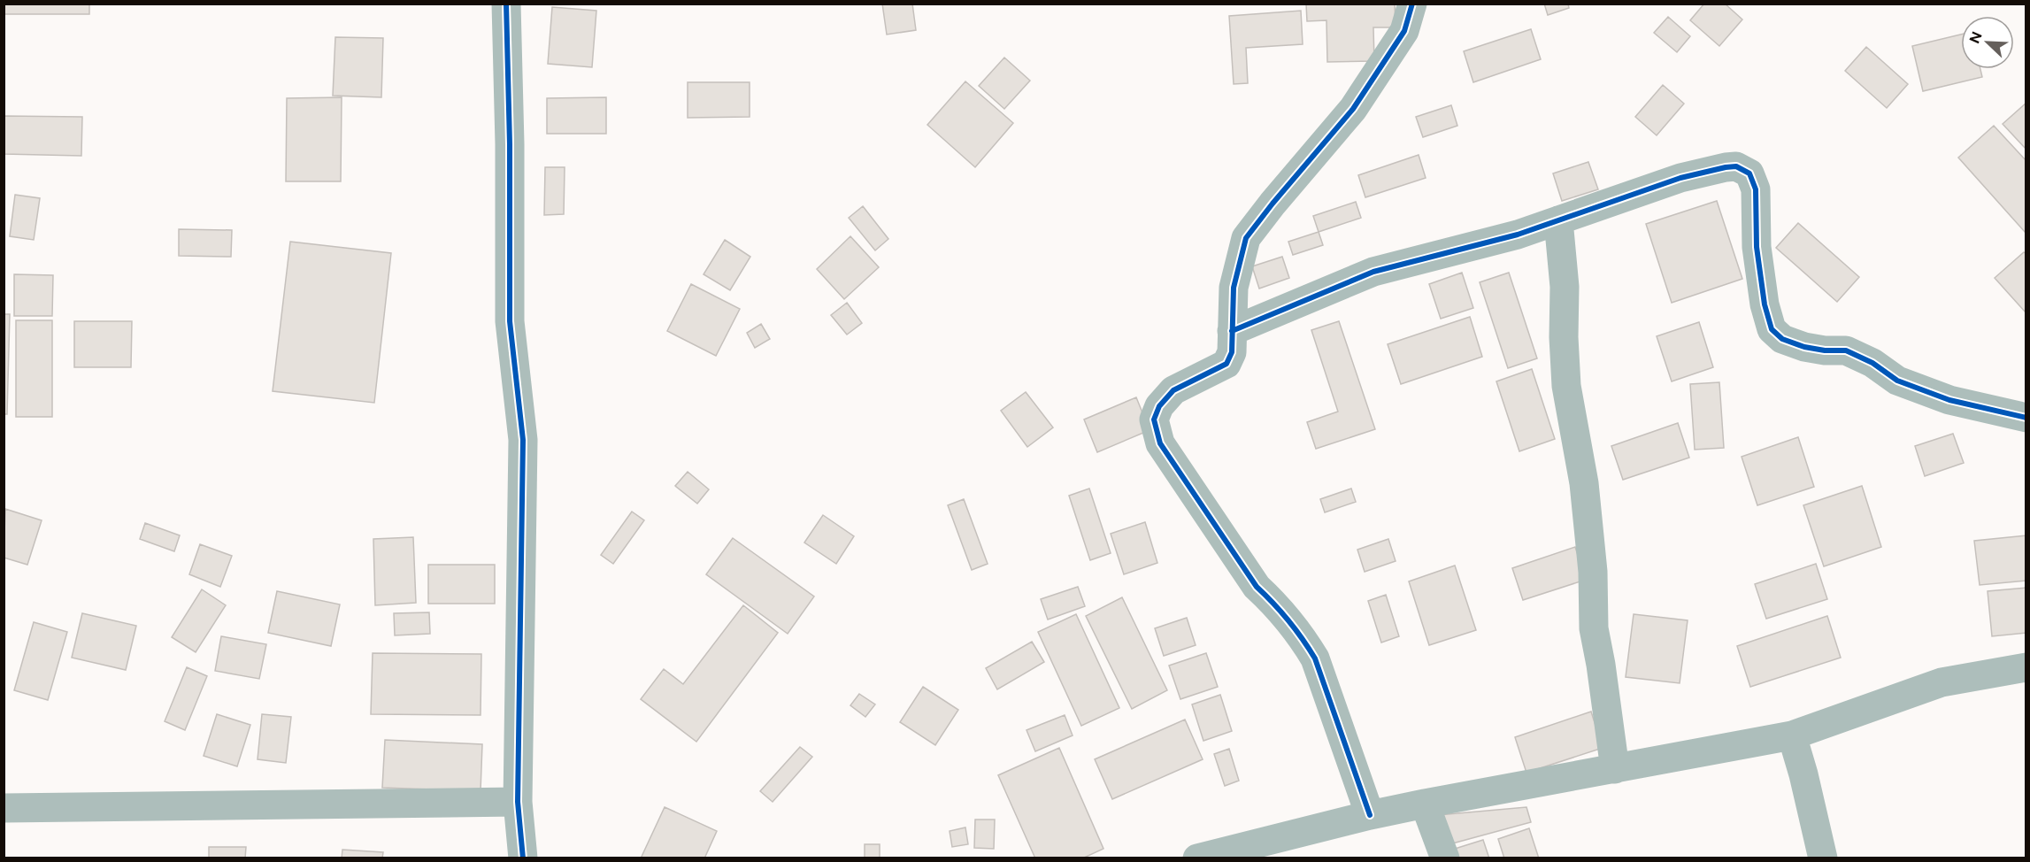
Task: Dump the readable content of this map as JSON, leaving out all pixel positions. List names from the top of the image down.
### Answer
{
  "north": "top left"
}
